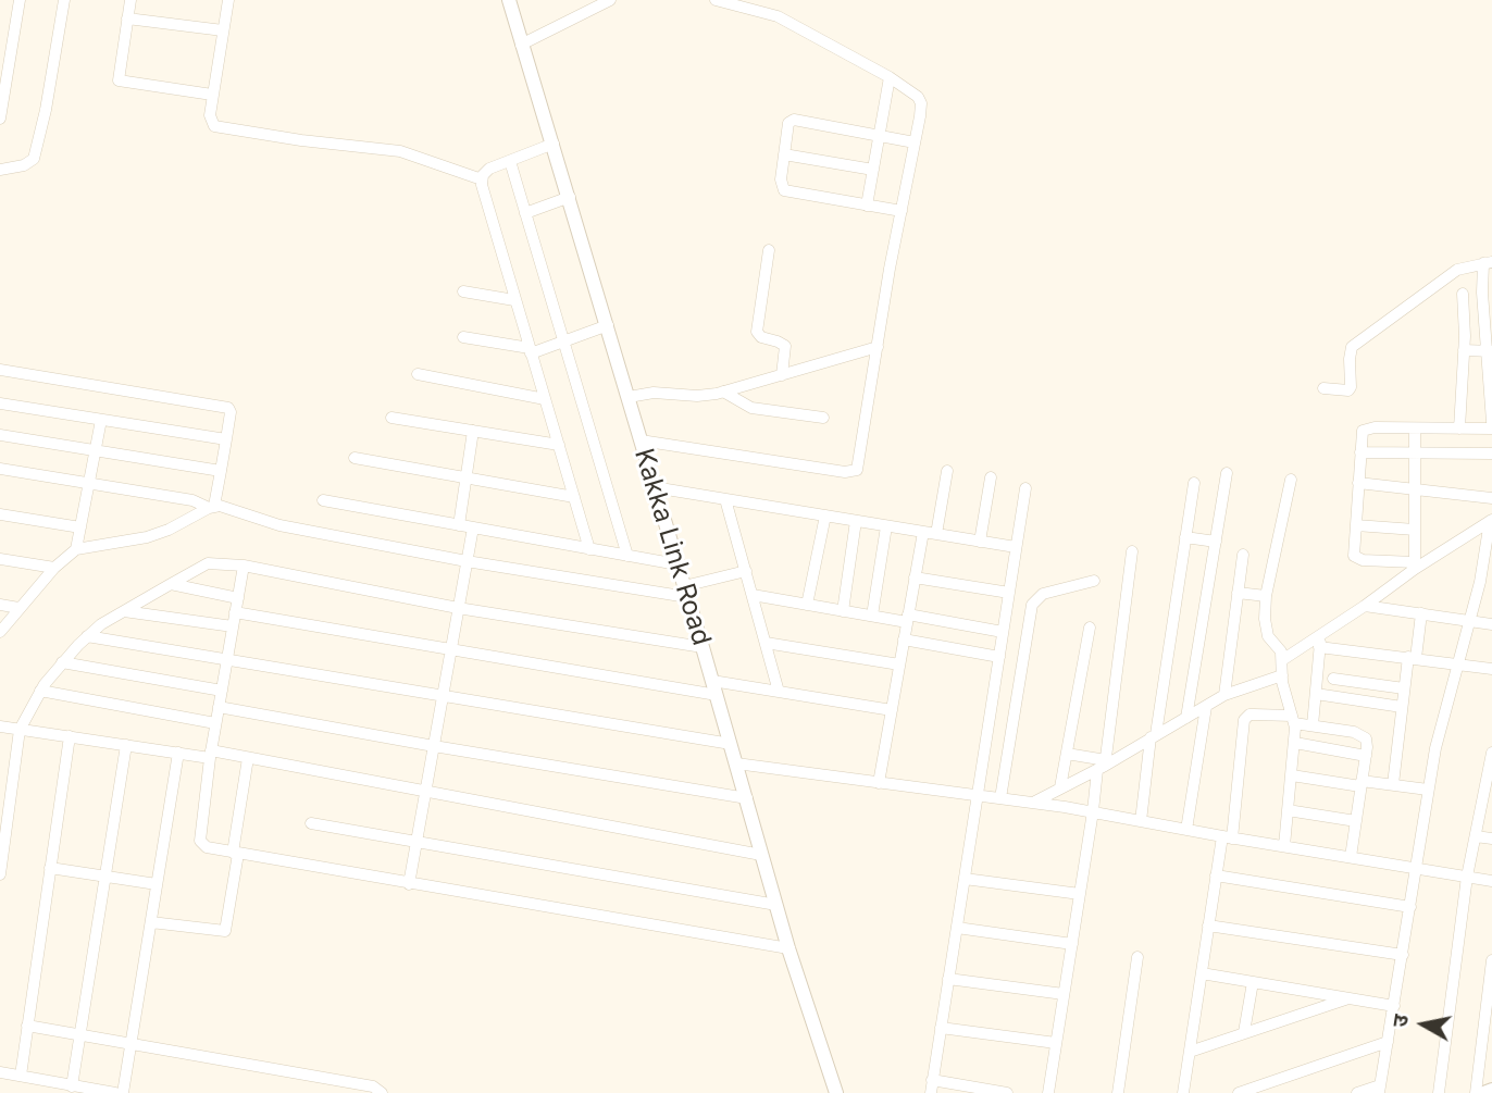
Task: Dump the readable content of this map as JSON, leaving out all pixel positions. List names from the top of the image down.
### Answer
{
  "streets": {
    "street": ["Kakka Link Road"]
  },
  "north": "left"
}
